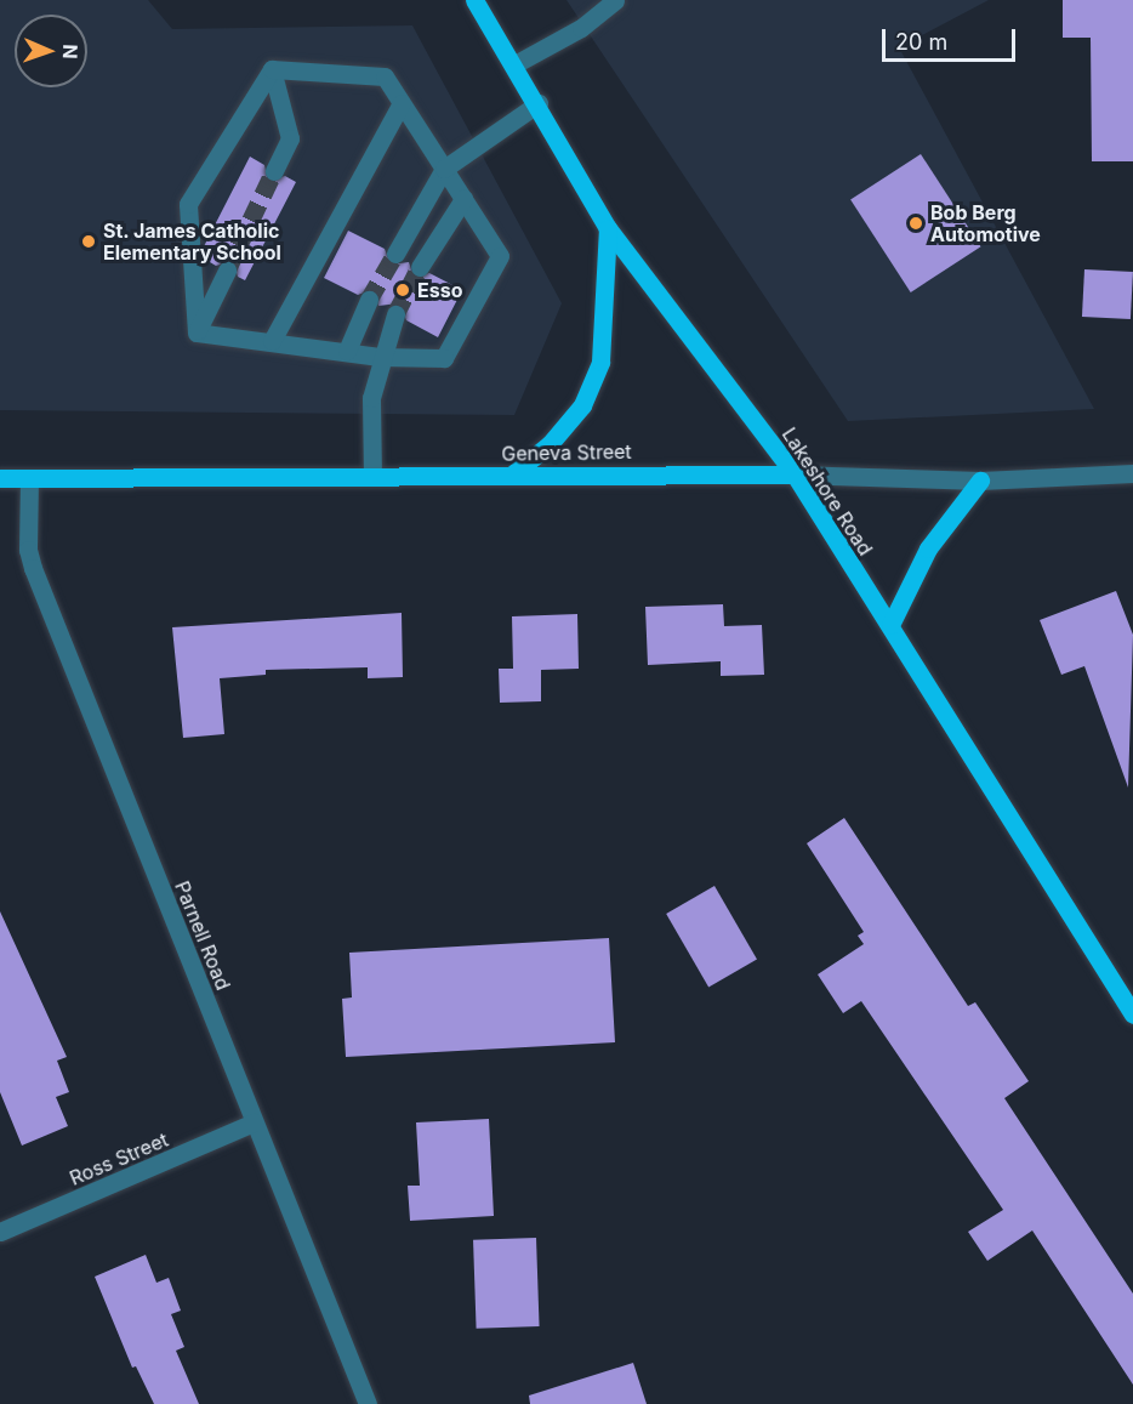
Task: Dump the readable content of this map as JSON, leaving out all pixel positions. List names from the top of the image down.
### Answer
{
  "streets": {
    "main road": ["Geneva Street", "Lakeshore Road"],
    "street": ["Parnell Road", "Ross Street"]
  },
  "crossings": [
    ["Geneva Street", "Lakeshore Road"],
    ["Geneva Street", "Parnell Road"],
    ["Parnell Road", "Ross Street"]
  ],
  "places": ["Bob Berg Automotive", "St. James Catholic Elementary School", "Esso"],
  "scale_bar": "20 m",
  "north": "right"
}
